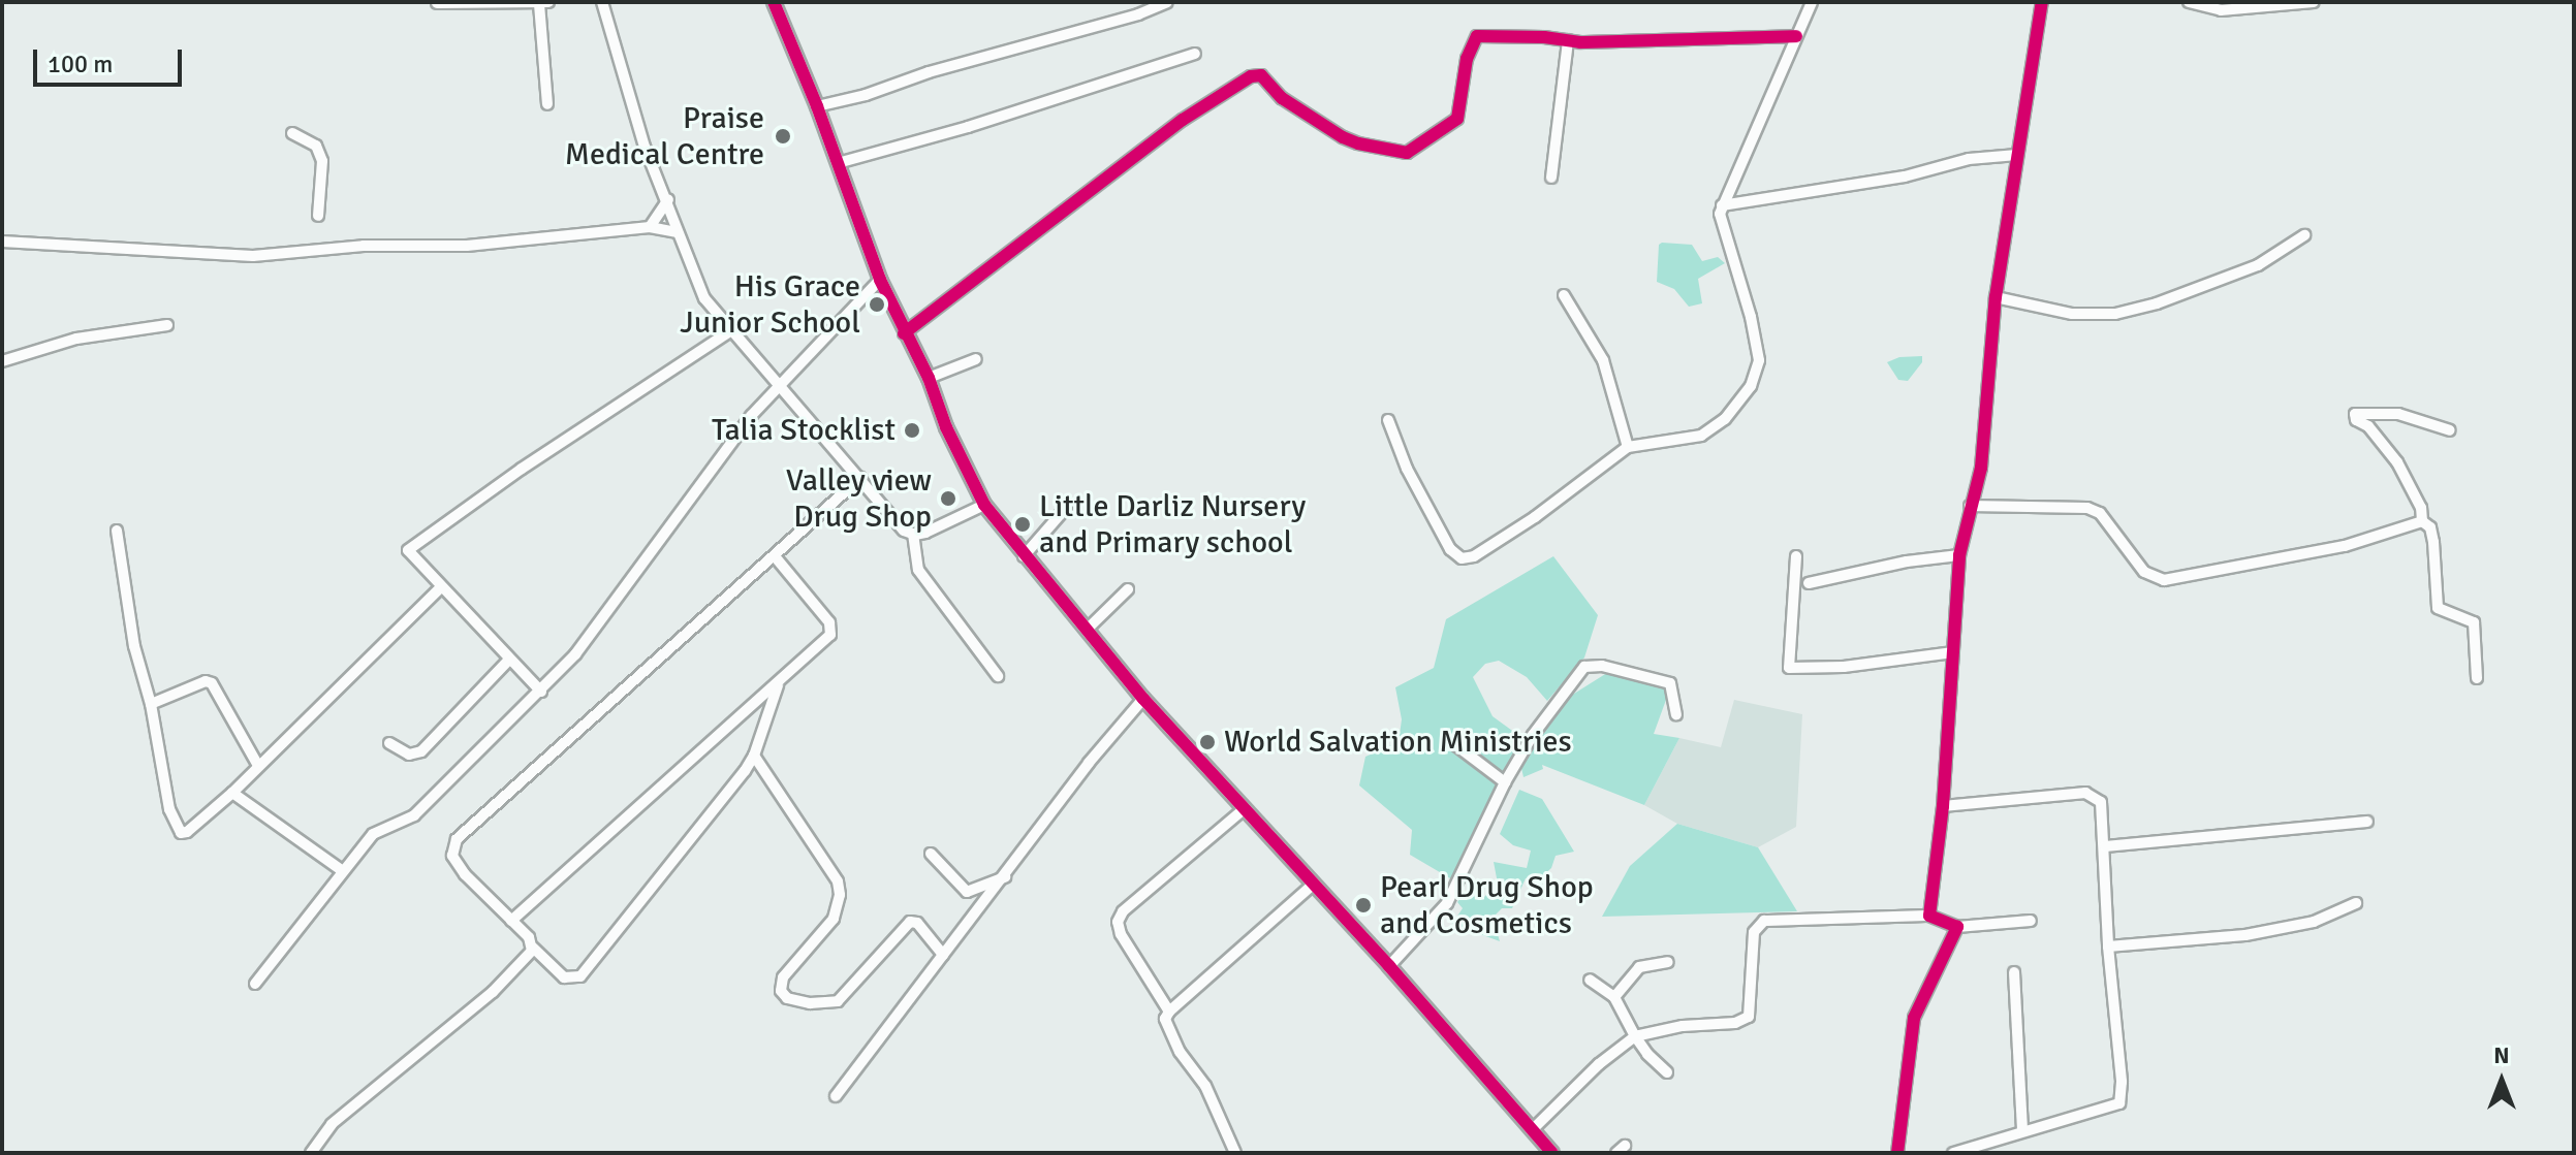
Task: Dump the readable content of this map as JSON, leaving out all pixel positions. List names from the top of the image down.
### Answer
{
  "places": [
    "Praise Medical Centre",
    "His Grace Junior School",
    "Talia Stocklist",
    "Valley view Drug Shop",
    "Little Darliz Nursery and Primary school",
    "World Salvation Ministries",
    "Pearl Drug Shop and Cosmetics"
  ],
  "scale_bar": "100 m",
  "north": "top"
}
